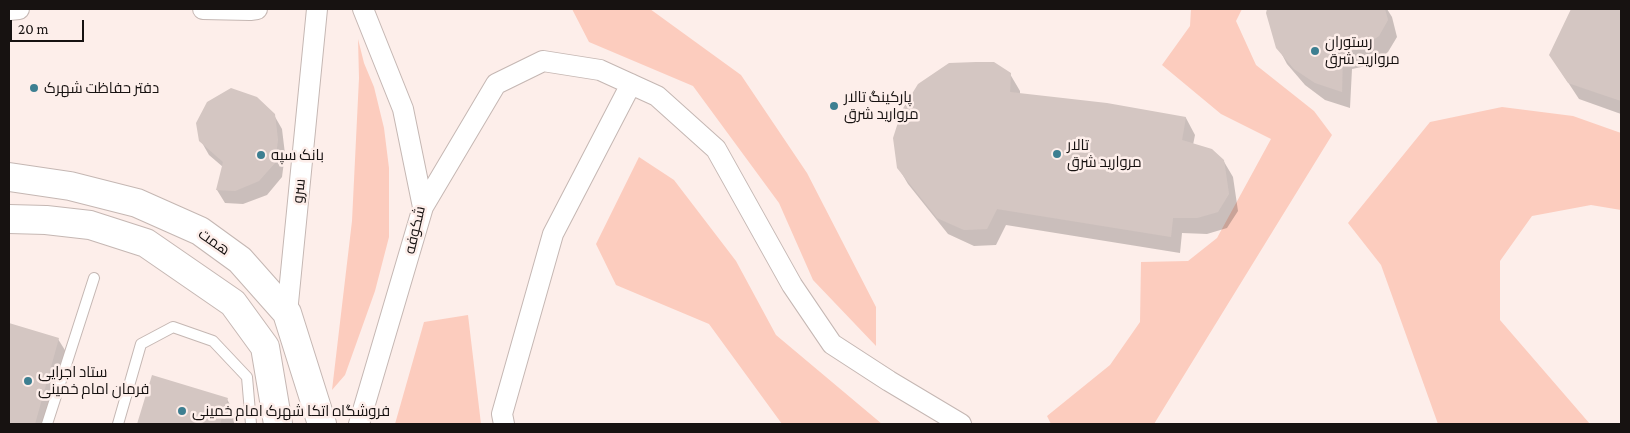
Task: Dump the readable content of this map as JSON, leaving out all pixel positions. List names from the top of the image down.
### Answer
{
  "streets": {
    "main road": ["همت"],
    "street": ["سرو", "شکوفه"]
  },
  "crossings": [
    ["سرو", "همت"]
  ],
  "places": [
    "رستوران مروارید شرق",
    "دفتر حفاظت شهرک",
    "پارکینگ تالار مروارید شرق",
    "تالار مروارید شرق",
    "بانک سپه",
    "ستاد اجرایی فرمان امام خمینی",
    "فروشگاه اتکا شهرک امام خمینی"
  ],
  "scale_bar": "20 m"
}
